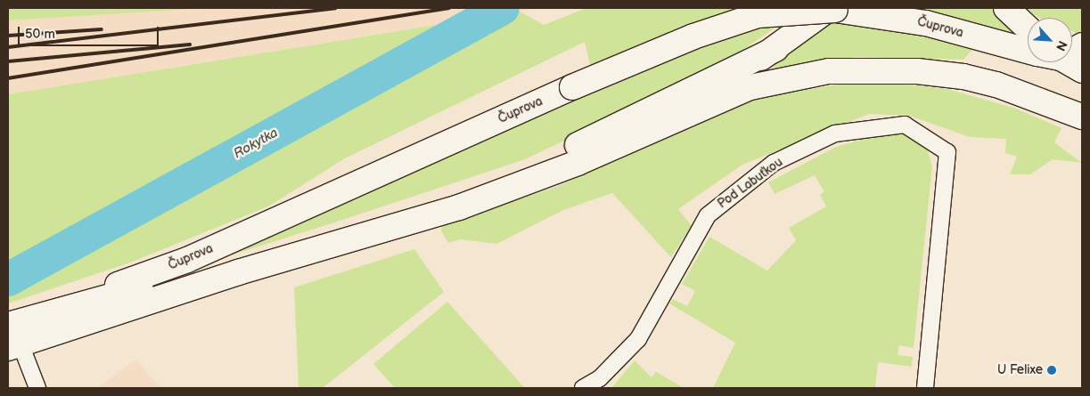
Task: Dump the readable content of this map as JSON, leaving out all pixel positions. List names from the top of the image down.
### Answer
{
  "streets": {
    "main road": ["Čuprova"],
    "street": ["Pod Labuťkou"]
  },
  "water": ["Rokytka"],
  "places": ["U Felixe"],
  "scale_bar": "50 m",
  "north": "bottom right"
}
